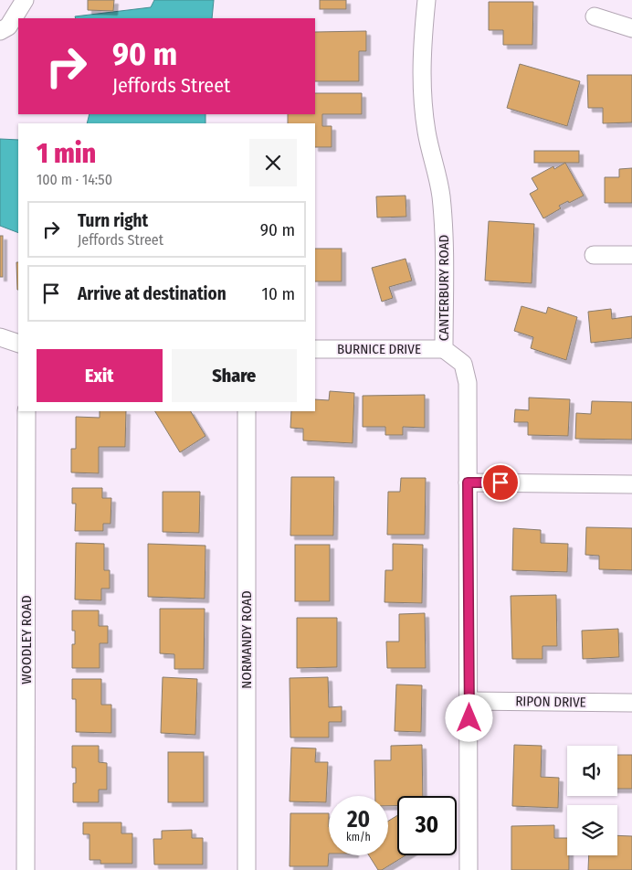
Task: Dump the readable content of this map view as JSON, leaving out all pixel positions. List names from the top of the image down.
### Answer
{
  "streets": {
    "street": [
      "CANTERBURY ROAD",
      "BURNICE DRIVE",
      "WOODLEY ROAD",
      "NORMANDY ROAD",
      "RIPON DRIVE"
    ]
  },
  "crossings": [
    ["CANTERBURY ROAD", "BURNICE DRIVE"],
    ["CANTERBURY ROAD", "RIPON DRIVE"]
  ],
  "page": {
    "turn": ["90 m", "Jeffords Street"],
    "heading": ["1 min", "100 m · 14:50"],
    "list": [
      {
        "name": "Turn right",
        "note": "Jeffords Street",
        "value": "90 m"
      },
      {
        "name": "Arrive at destination",
        "value": "10 m"
      }
    ],
    "buttons": ["Exit", "Share"],
    "speed": "20 km/h",
    "limit": "30"
  }
}
